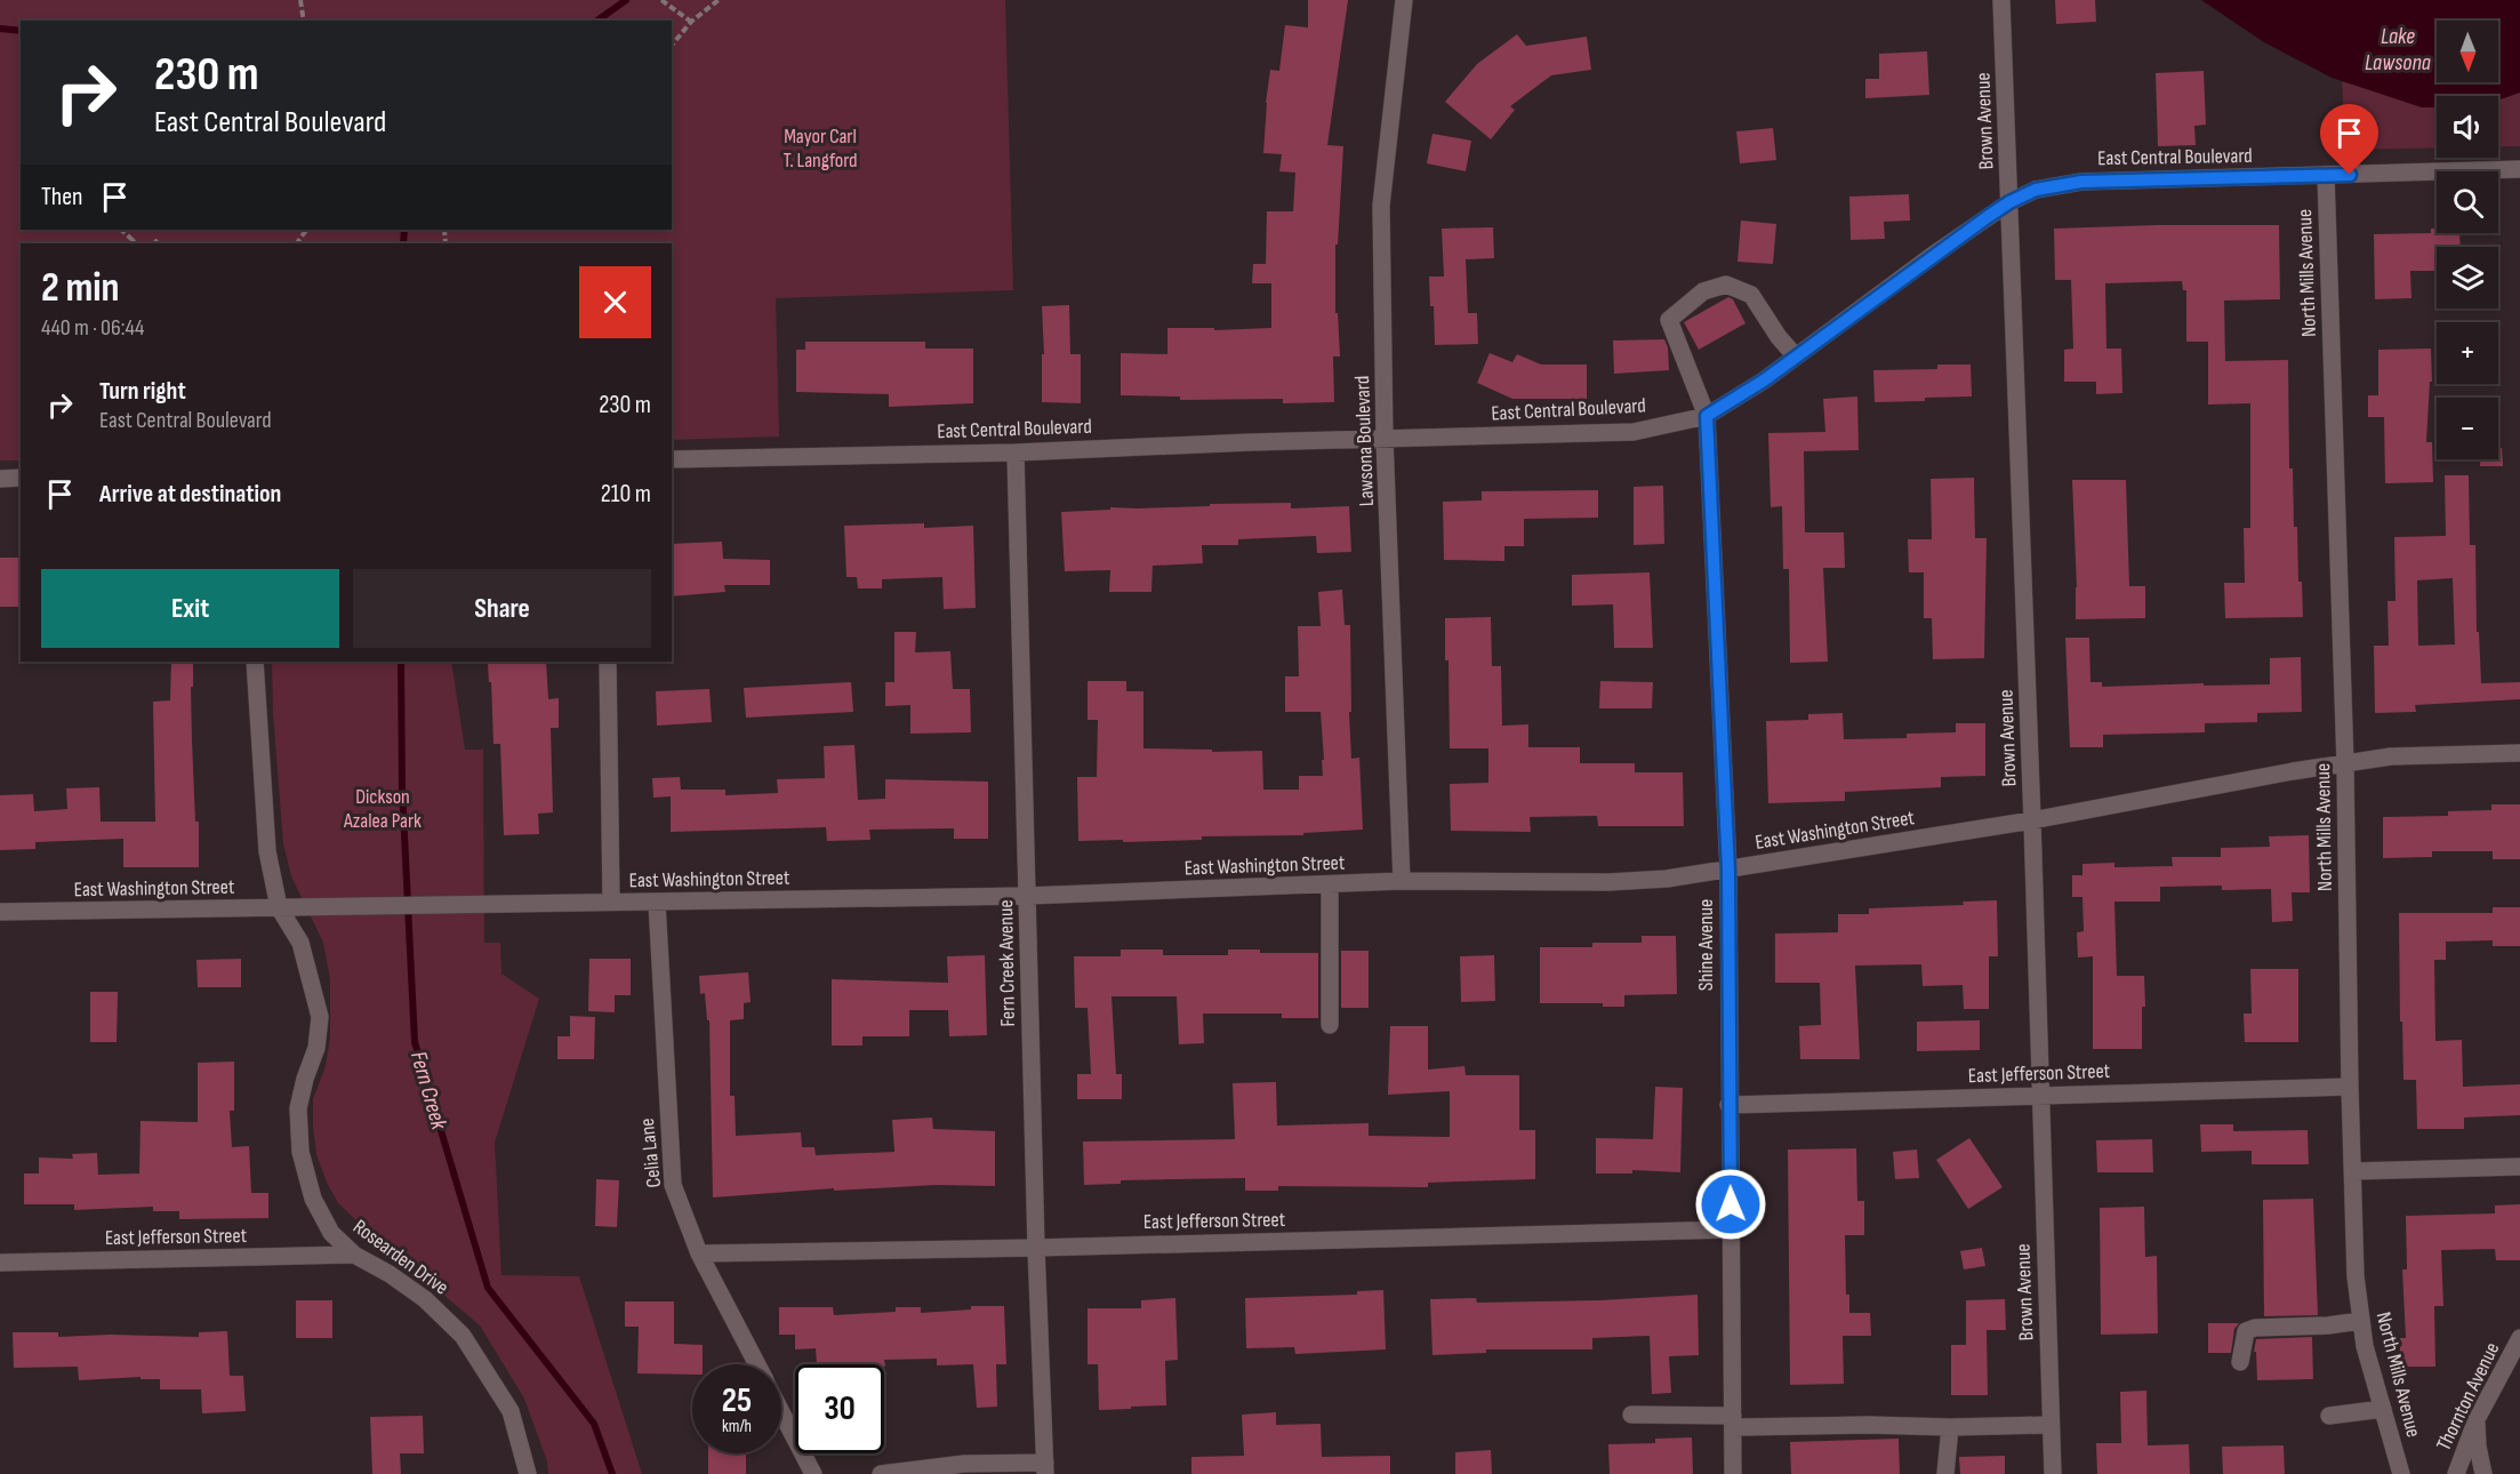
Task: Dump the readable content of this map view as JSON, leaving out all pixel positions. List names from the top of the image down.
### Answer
{
  "streets": {
    "street": [
      "Brown Avenue",
      "East Central Boulevard",
      "North Mills Avenue",
      "Lawsona Boulevard",
      "East Washington Street",
      "Shine Avenue",
      "Fern Creek Avenue",
      "East Jefferson Street",
      "Celia Lane",
      "Rosearden Drive",
      "Thornton Avenue"
    ]
  },
  "crossings": [
    ["Brown Avenue", "East Central Boulevard"],
    ["Brown Avenue", "East Washington Street"],
    ["Brown Avenue", "East Jefferson Street"],
    ["East Central Boulevard", "North Mills Avenue"],
    ["East Central Boulevard", "Lawsona Boulevard"],
    ["East Central Boulevard", "Shine Avenue"],
    ["East Central Boulevard", "Fern Creek Avenue"],
    ["North Mills Avenue", "East Washington Street"],
    ["North Mills Avenue", "East Jefferson Street"],
    ["Lawsona Boulevard", "East Washington Street"],
    ["East Washington Street", "Shine Avenue"],
    ["East Washington Street", "Fern Creek Avenue"],
    ["East Washington Street", "Celia Lane"],
    ["East Washington Street", "Rosearden Drive"],
    ["Shine Avenue", "East Jefferson Street"],
    ["Fern Creek Avenue", "East Jefferson Street"],
    ["East Jefferson Street", "Celia Lane"],
    ["East Jefferson Street", "Rosearden Drive"]
  ],
  "water": ["Lake Lawsona", "Fern Creek"],
  "parks": ["Mayor Carl T. Langford", "Dickson Azalea Park"],
  "north": "bottom",
  "page": {
    "map_buttons": ["+", "−"],
    "turn": ["230 m", "East Central Boulevard"],
    "then": "Then",
    "heading": ["2 min", "440 m · 06:44"],
    "list": [
      {
        "name": "Turn right",
        "note": "East Central Boulevard",
        "value": "230 m"
      },
      {
        "name": "Arrive at destination",
        "value": "210 m"
      }
    ],
    "buttons": ["Exit", "Share"],
    "speed": "25 km/h",
    "limit": "30"
  }
}
